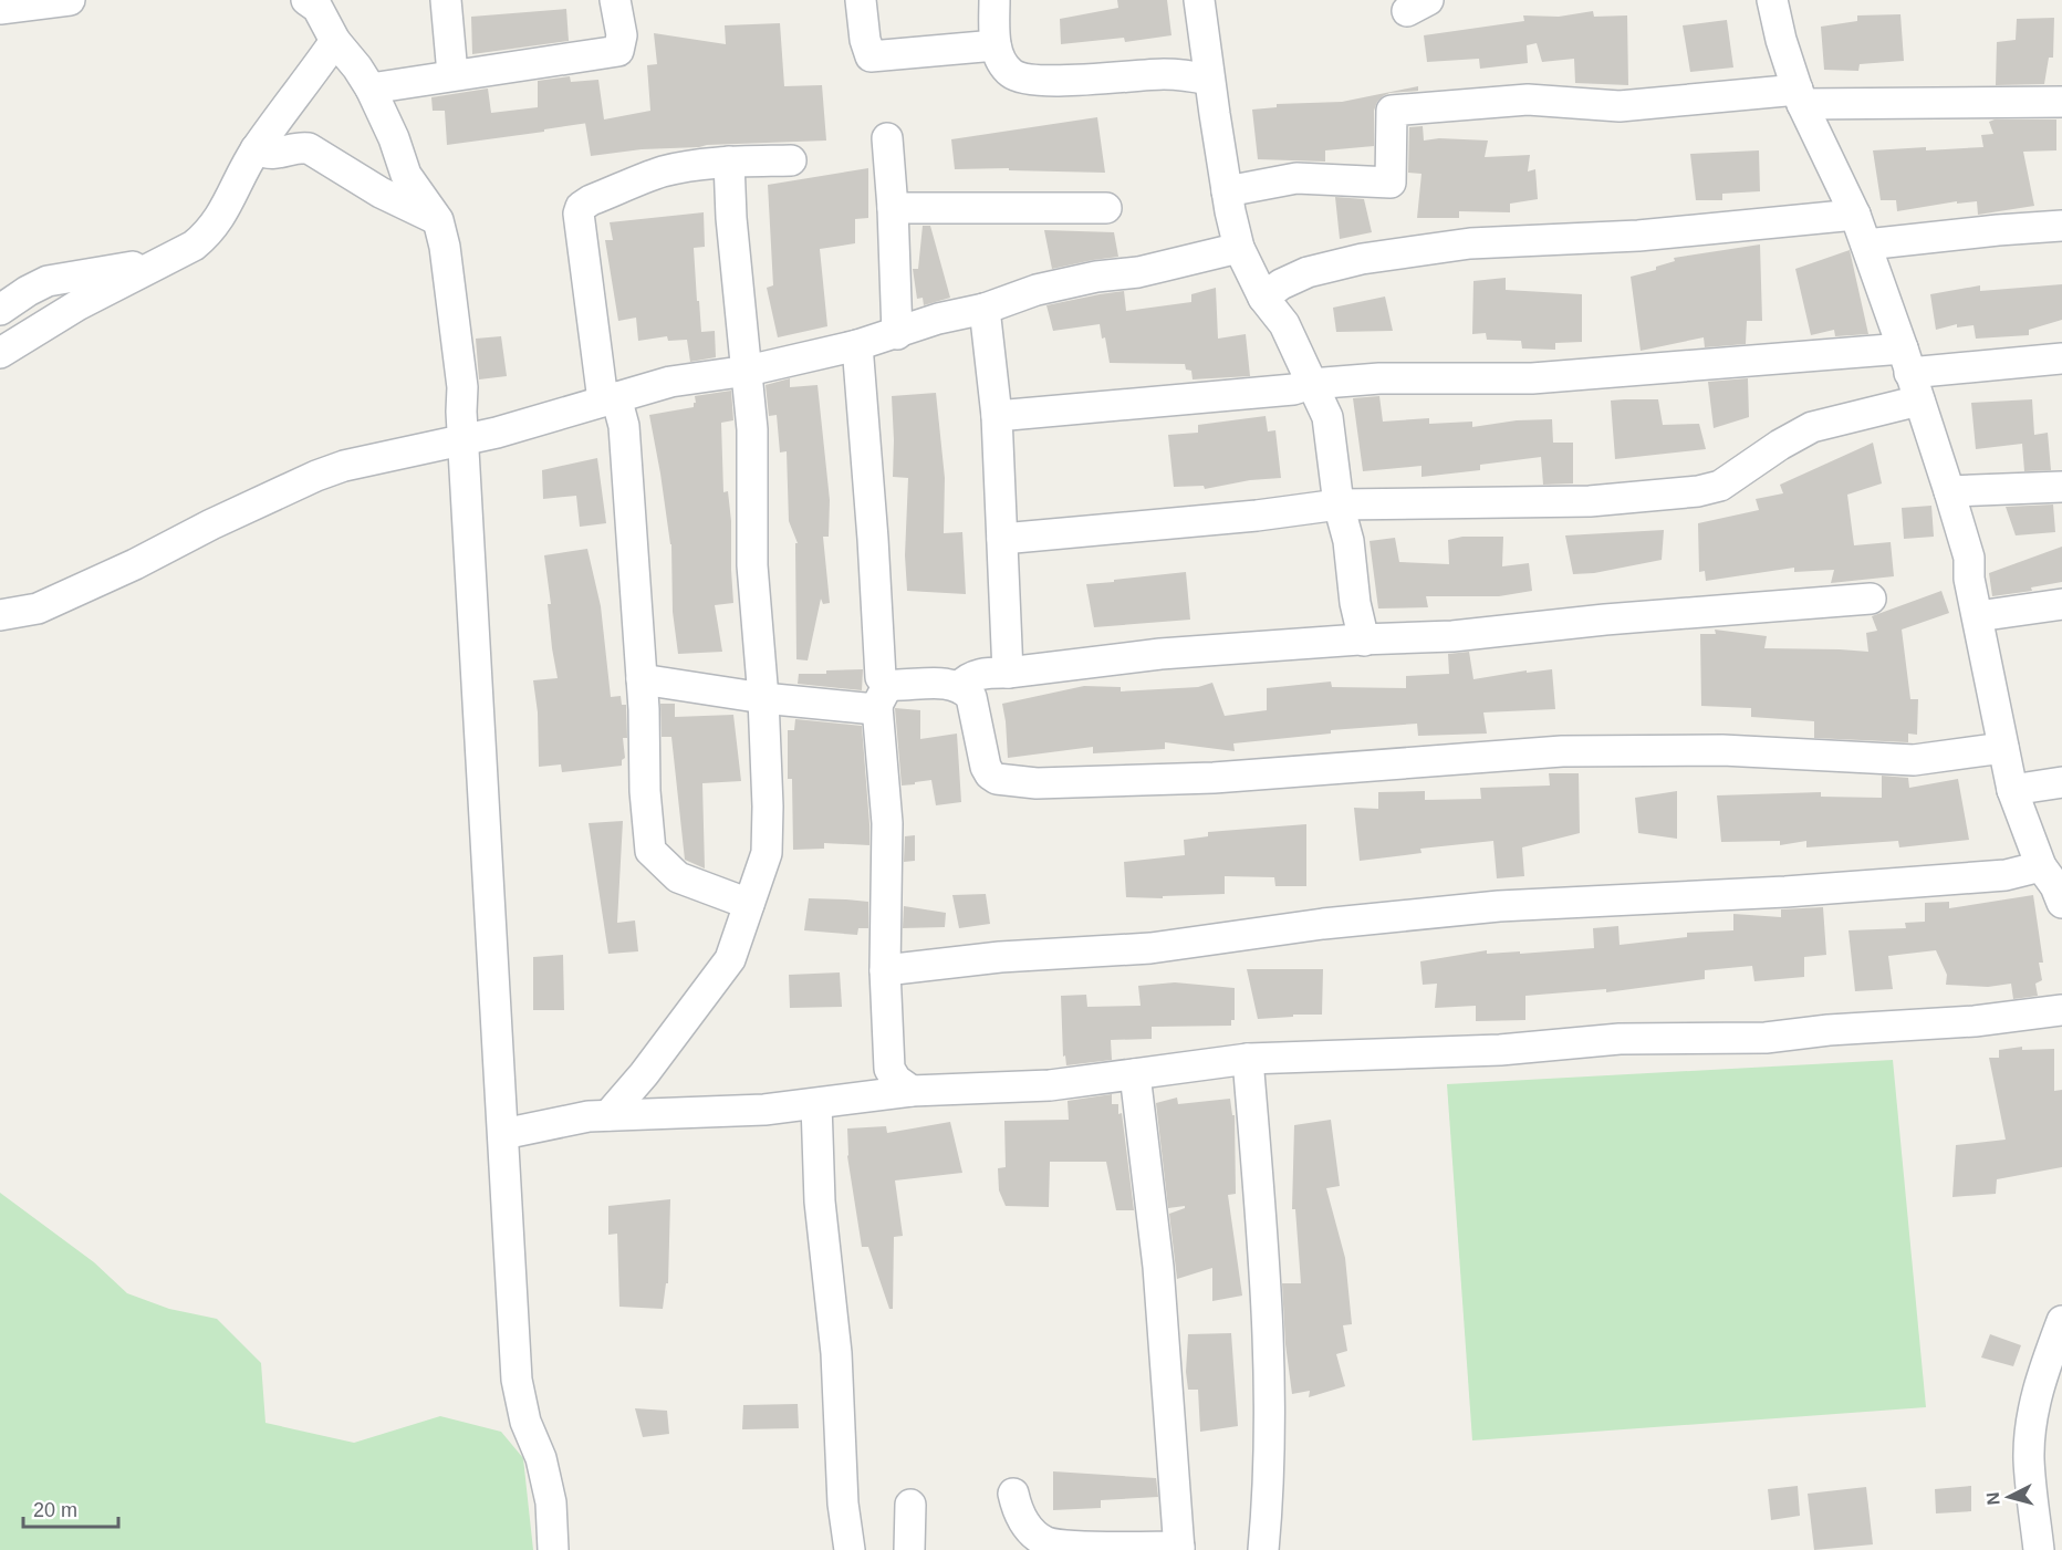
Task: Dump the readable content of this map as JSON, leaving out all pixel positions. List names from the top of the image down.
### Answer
{
  "scale_bar": "20 m",
  "north": "left"
}
